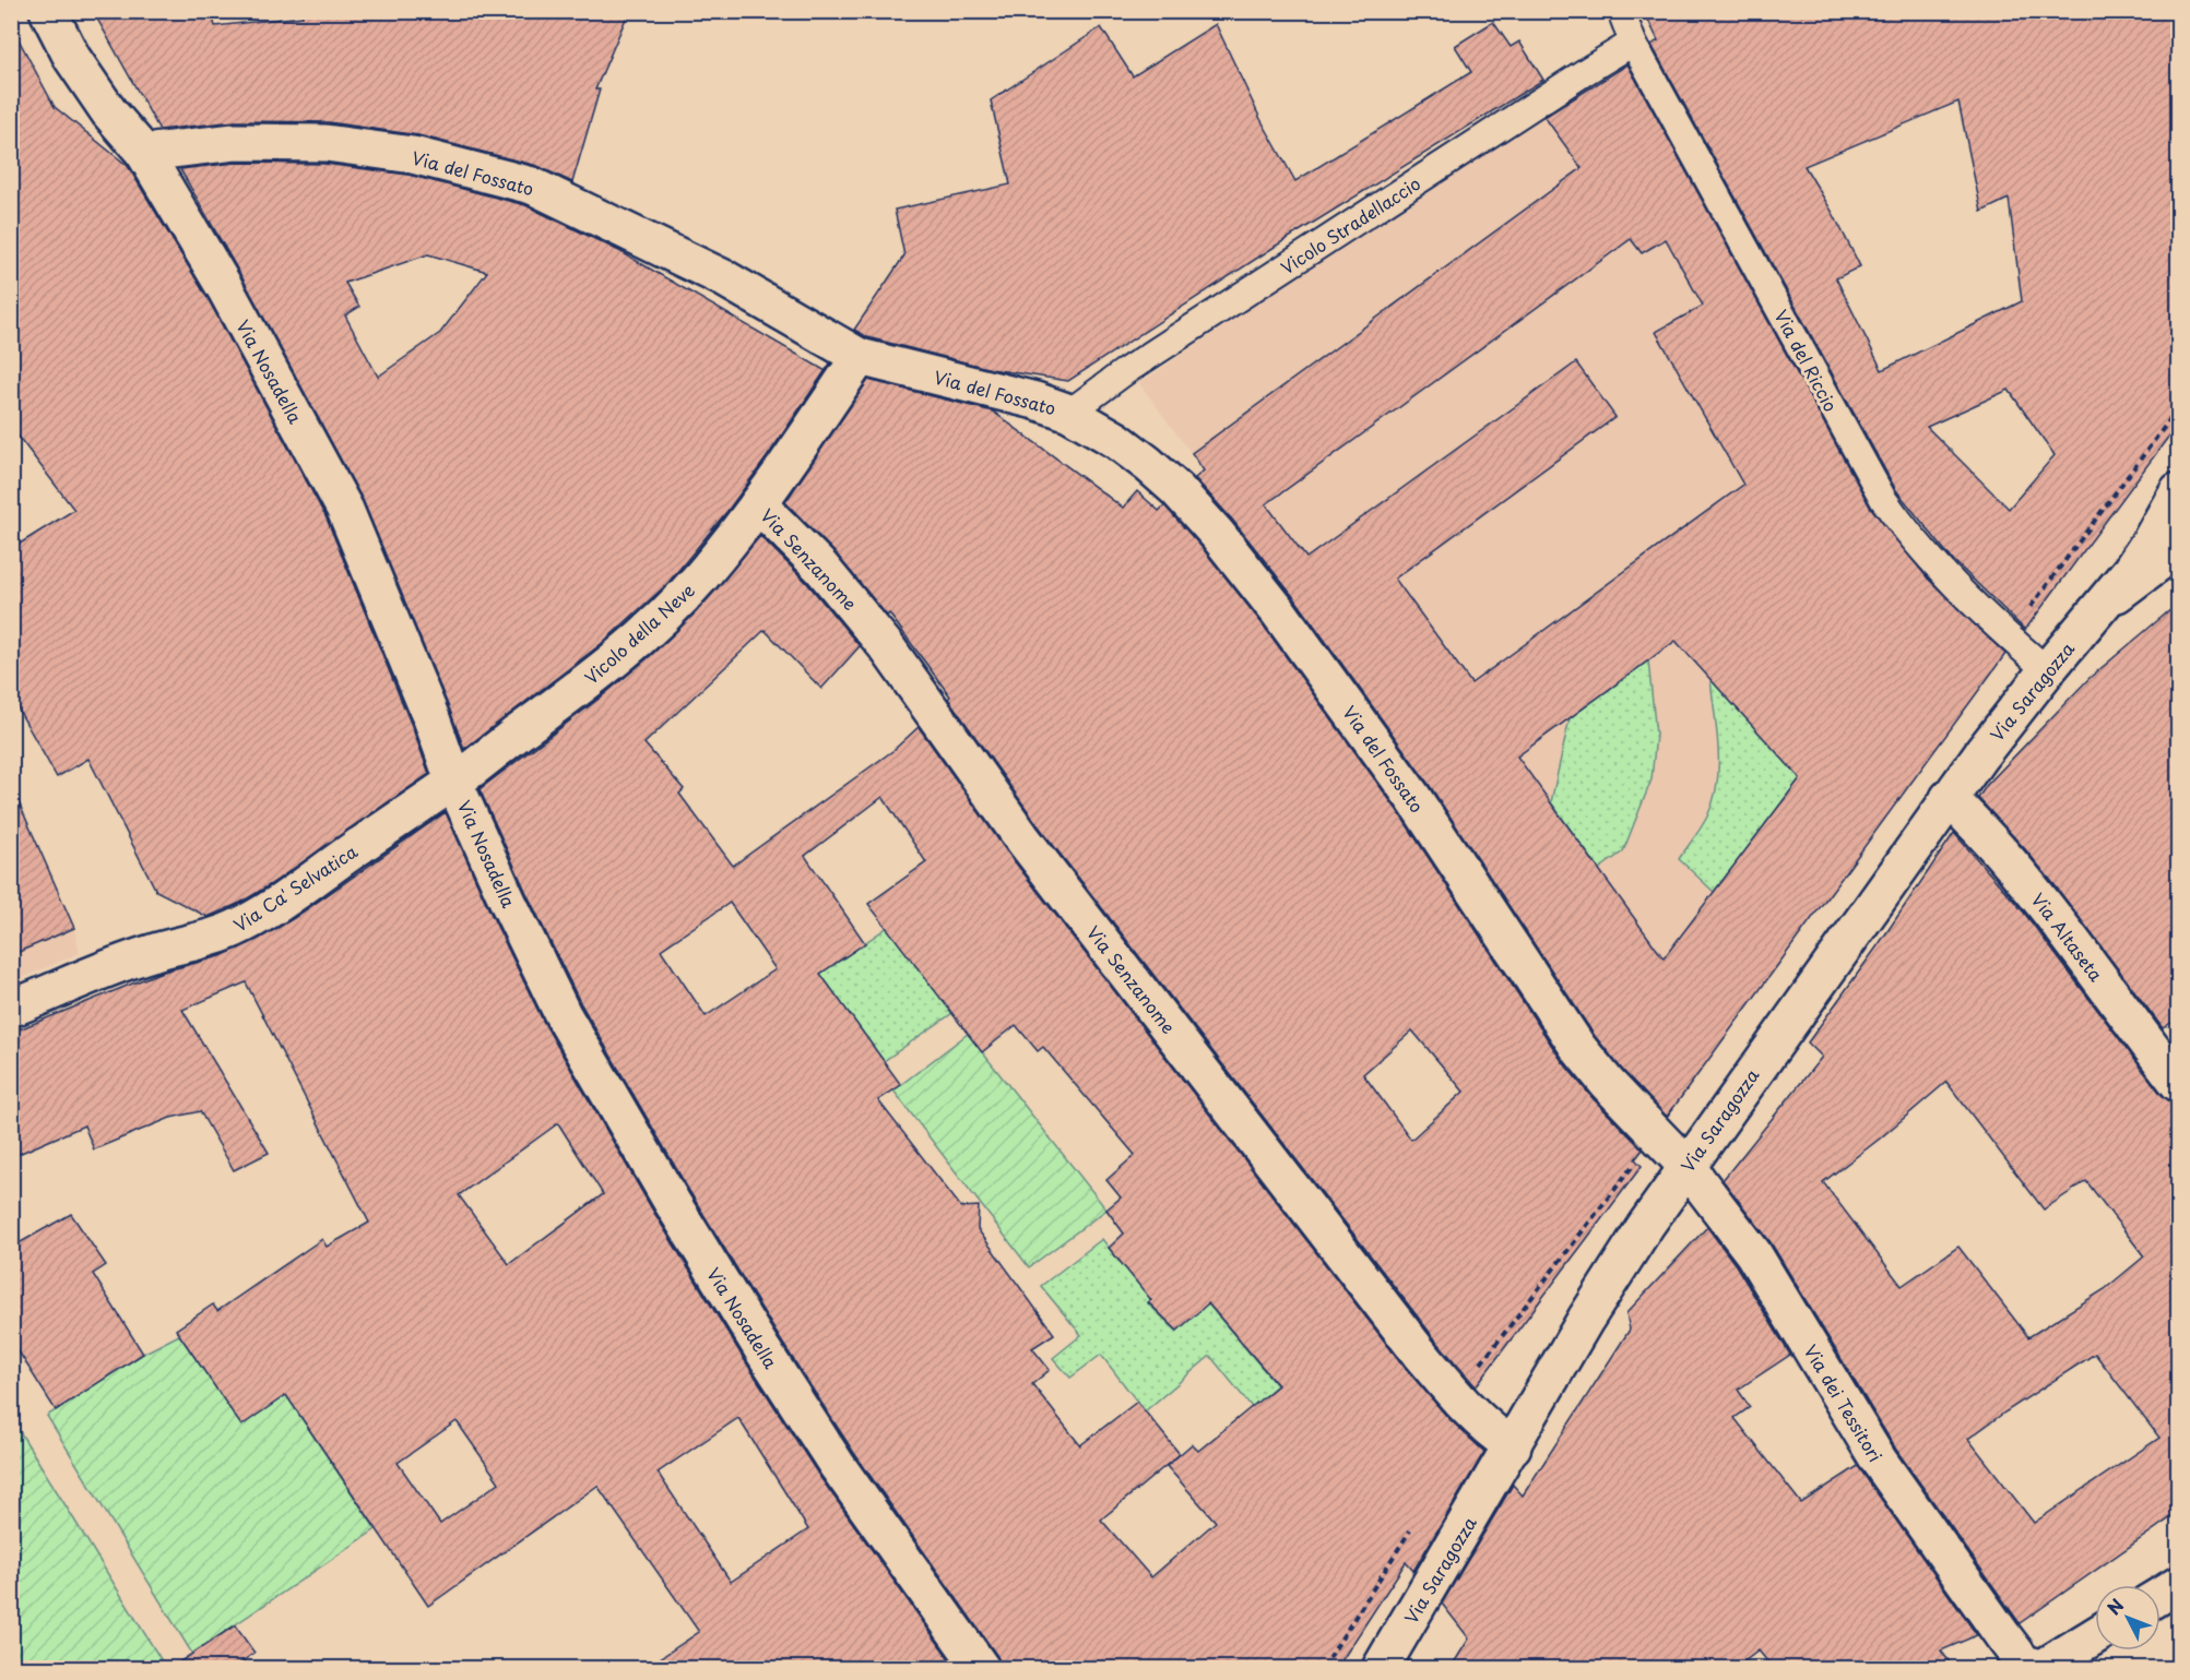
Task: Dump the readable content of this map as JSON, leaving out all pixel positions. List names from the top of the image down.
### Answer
{
  "streets": {
    "street": [
      "Via del Fossato",
      "Via Nosadella",
      "Via Senzanome",
      "Vicolo della Neve",
      "Via Saragozza",
      "Via Ca' Selvatica",
      "Via Altaseta",
      "Via dei Tessitori"
    ],
    "lane": ["Vicolo Stradellaccio", "Via del Riccio"]
  },
  "crossings": [
    ["Via del Fossato", "Vicolo Stradellaccio"],
    ["Via del Fossato", "Via Nosadella"],
    ["Via del Fossato", "Vicolo della Neve"],
    ["Via del Fossato", "Via Saragozza"],
    ["Via del Fossato", "Via dei Tessitori"],
    ["Vicolo Stradellaccio", "Via del Riccio"],
    ["Via del Riccio", "Via Saragozza"],
    ["Via Nosadella", "Vicolo della Neve"],
    ["Via Nosadella", "Via Ca' Selvatica"],
    ["Via Senzanome", "Vicolo della Neve"],
    ["Via Senzanome", "Via Saragozza"],
    ["Vicolo della Neve", "Via Ca' Selvatica"],
    ["Via Saragozza", "Via Altaseta"],
    ["Via Saragozza", "Via dei Tessitori"]
  ],
  "north": "top left"
}
